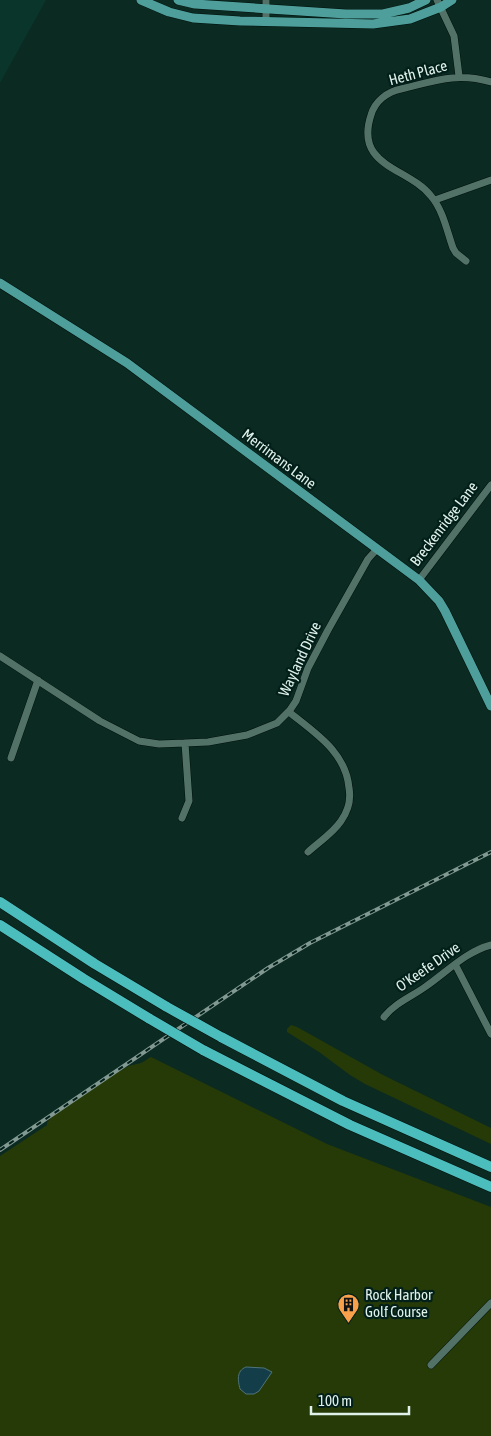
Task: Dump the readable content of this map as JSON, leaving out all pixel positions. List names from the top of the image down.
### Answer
{
  "streets": {
    "main road": ["Merrimans Lane"],
    "street": [
      "Heth Place",
      "Breckenridge Lane",
      "Wayland Drive",
      "O'Keefe Drive"
    ]
  },
  "crossings": [
    ["Merrimans Lane", "Breckenridge Lane"],
    ["Merrimans Lane", "Wayland Drive"]
  ],
  "places": {
    "building": ["Rock Harbor Golf Course"]
  },
  "scale_bar": "100 m"
}
